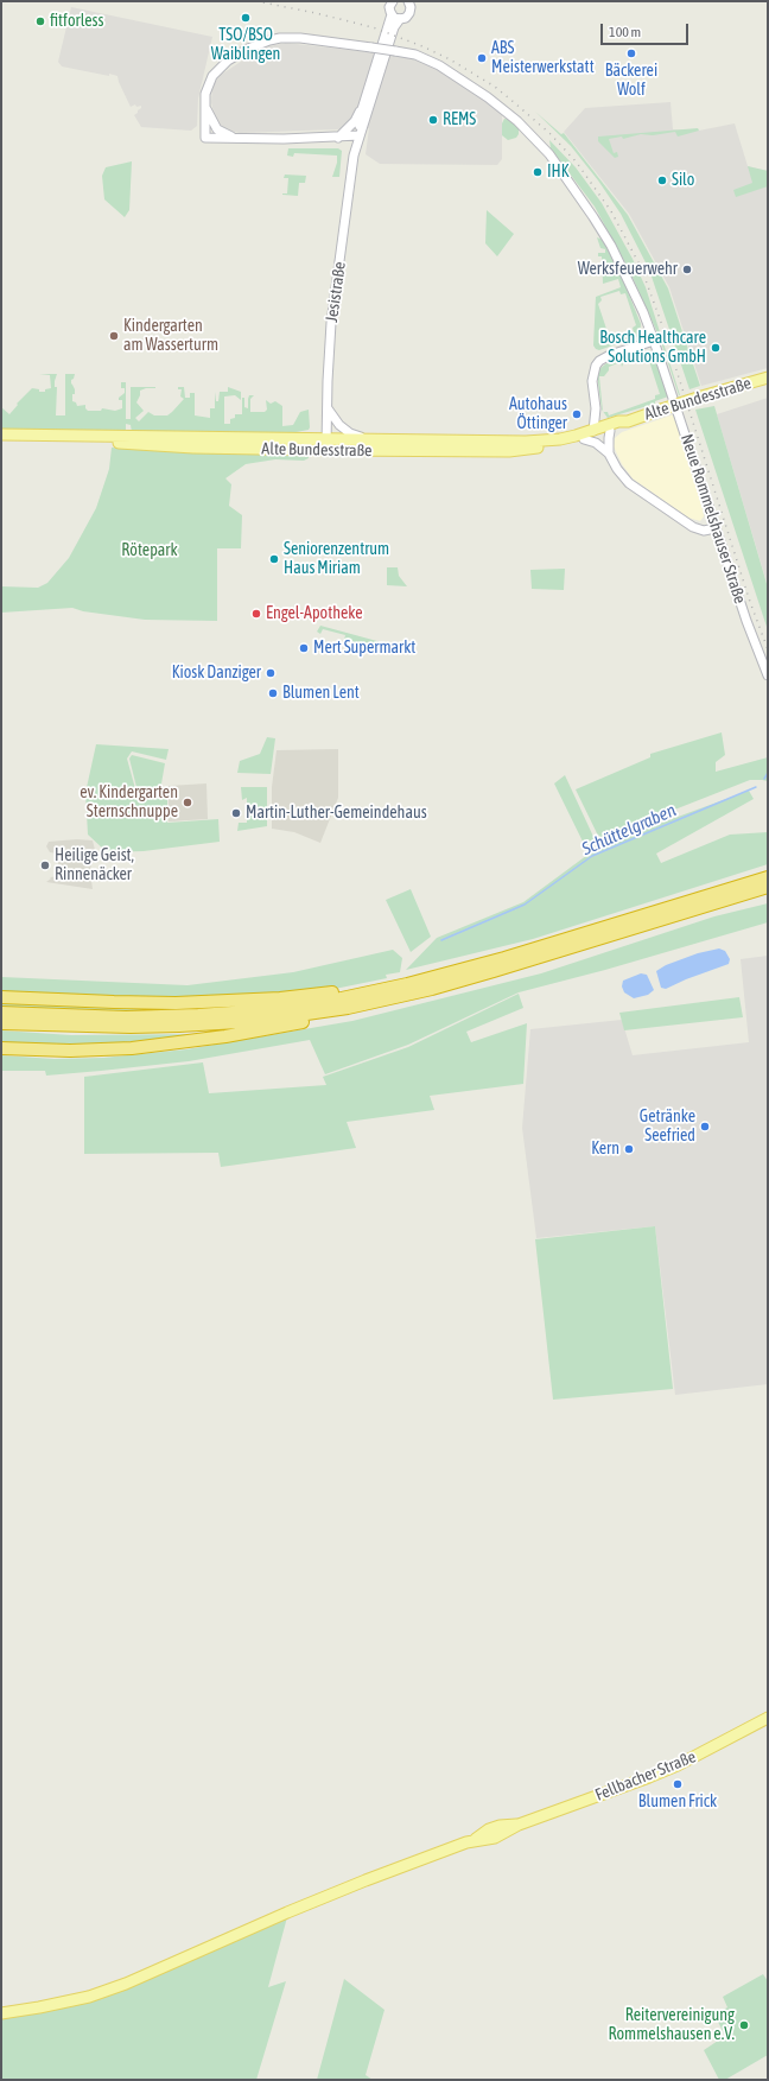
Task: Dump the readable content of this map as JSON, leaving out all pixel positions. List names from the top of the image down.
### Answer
{
  "streets": {
    "main road": ["Alte Bundesstraße", "Fellbacher Straße"],
    "street": ["Jesistraße", "Neue Rommelshauser Straße"]
  },
  "crossings": [
    ["Jesistraße", "Alte Bundesstraße"]
  ],
  "water": ["Schüttelgraben"],
  "parks": ["Rötepark"],
  "places": [
    "TSO/BSO Waiblingen",
    "fitforless",
    "Bäckerei Wolf",
    "ABS Meisterwerkstatt",
    "REMS",
    "IHK",
    "Silo",
    "Werksfeuerwehr",
    "Kindergarten am Wasserturm",
    "Bosch Healthcare Solutions GmbH",
    "Autohaus Öttinger",
    "Seniorenzentrum Haus Miriam",
    "Engel-Apotheke",
    "Mert Supermarkt",
    "Kiosk Danziger",
    "Blumen Lent",
    "ev. Kindergarten Sternschnuppe",
    "Martin-Luther-Gemeindehaus",
    "Heilige Geist, Rinnenäcker",
    "Getränke Seefried",
    "Kern",
    "Blumen Frick",
    "Reitervereinigung Rommelshausen e.V."
  ],
  "scale_bar": "100 m"
}
